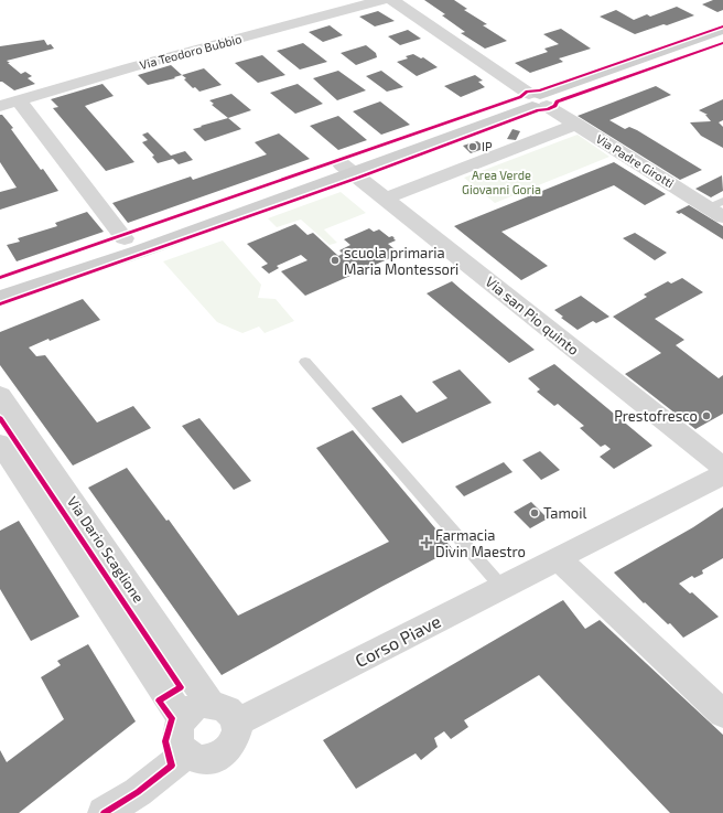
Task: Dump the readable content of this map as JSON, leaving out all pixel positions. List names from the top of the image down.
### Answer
{
  "streets": {
    "street": [
      "Via Teodoro Bubbio",
      "Via Padre Girotti",
      "Via san Pio quinto",
      "Via Dario Scaglione",
      "Corso Piave"
    ]
  },
  "crossings": [
    ["Via Dario Scaglione", "Corso Piave"]
  ],
  "parks": ["Area Verde Giovanni Goria"],
  "places": {
    "other": [
      "IP",
      "scuola primaria Maria Montessori",
      "Prestofresco",
      "Tamoil"
    ],
    "health": ["Farmacia Divin Maestro"]
  }
}
